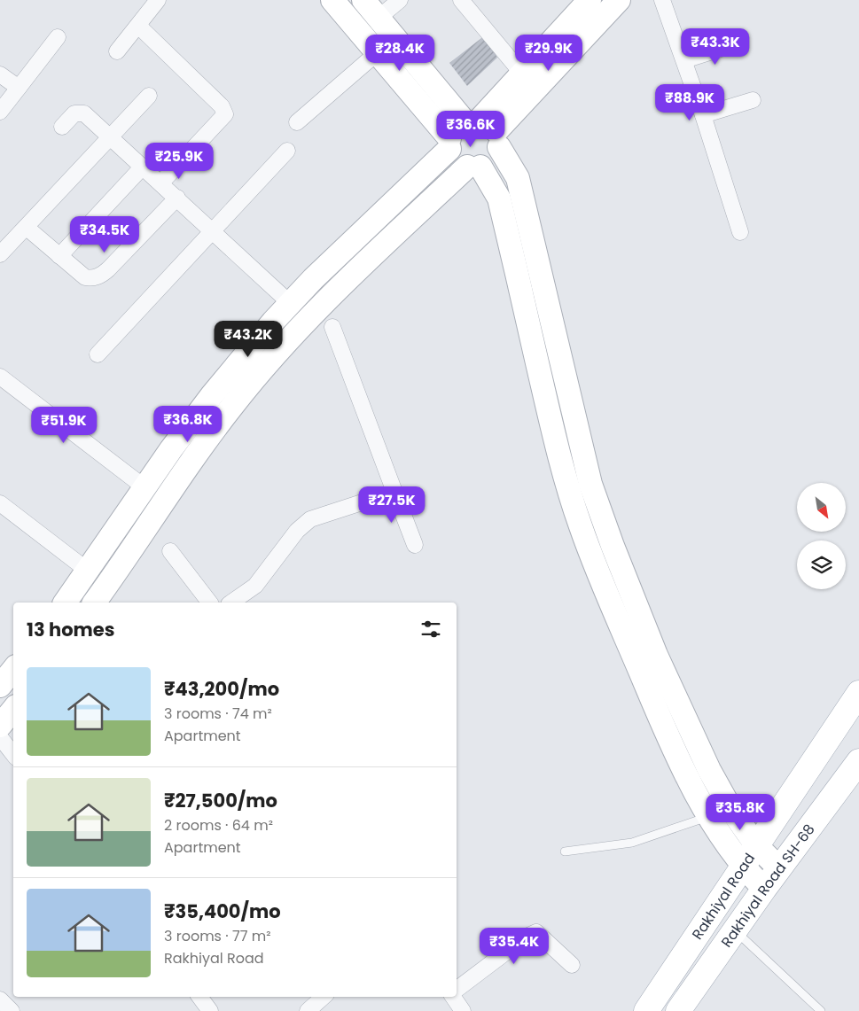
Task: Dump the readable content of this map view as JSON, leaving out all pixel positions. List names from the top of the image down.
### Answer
{
  "streets": {
    "main road": ["Rakhiyal Road SH-68", "Rakhiyal Road"]
  },
  "north": "bottom right",
  "page": {
    "price": [
      "₹43.3K",
      "₹28.4K",
      "₹29.9K",
      "₹88.9K",
      "₹36.6K",
      "₹25.9K",
      "₹34.5K",
      "₹43.2K",
      "₹36.8K",
      "₹51.9K",
      "₹27.5K",
      "₹35.8K",
      "₹35.4K"
    ],
    "heading": "13 homes",
    "list": [
      {
        "name": "₹43,200/mo",
        "note": "3 rooms · 74 m² · Apartment"
      },
      {
        "name": "₹27,500/mo",
        "note": "2 rooms · 64 m² · Apartment"
      },
      {
        "name": "₹35,400/mo",
        "note": "3 rooms · 77 m² · Rakhiyal Road"
      }
    ]
  }
}
